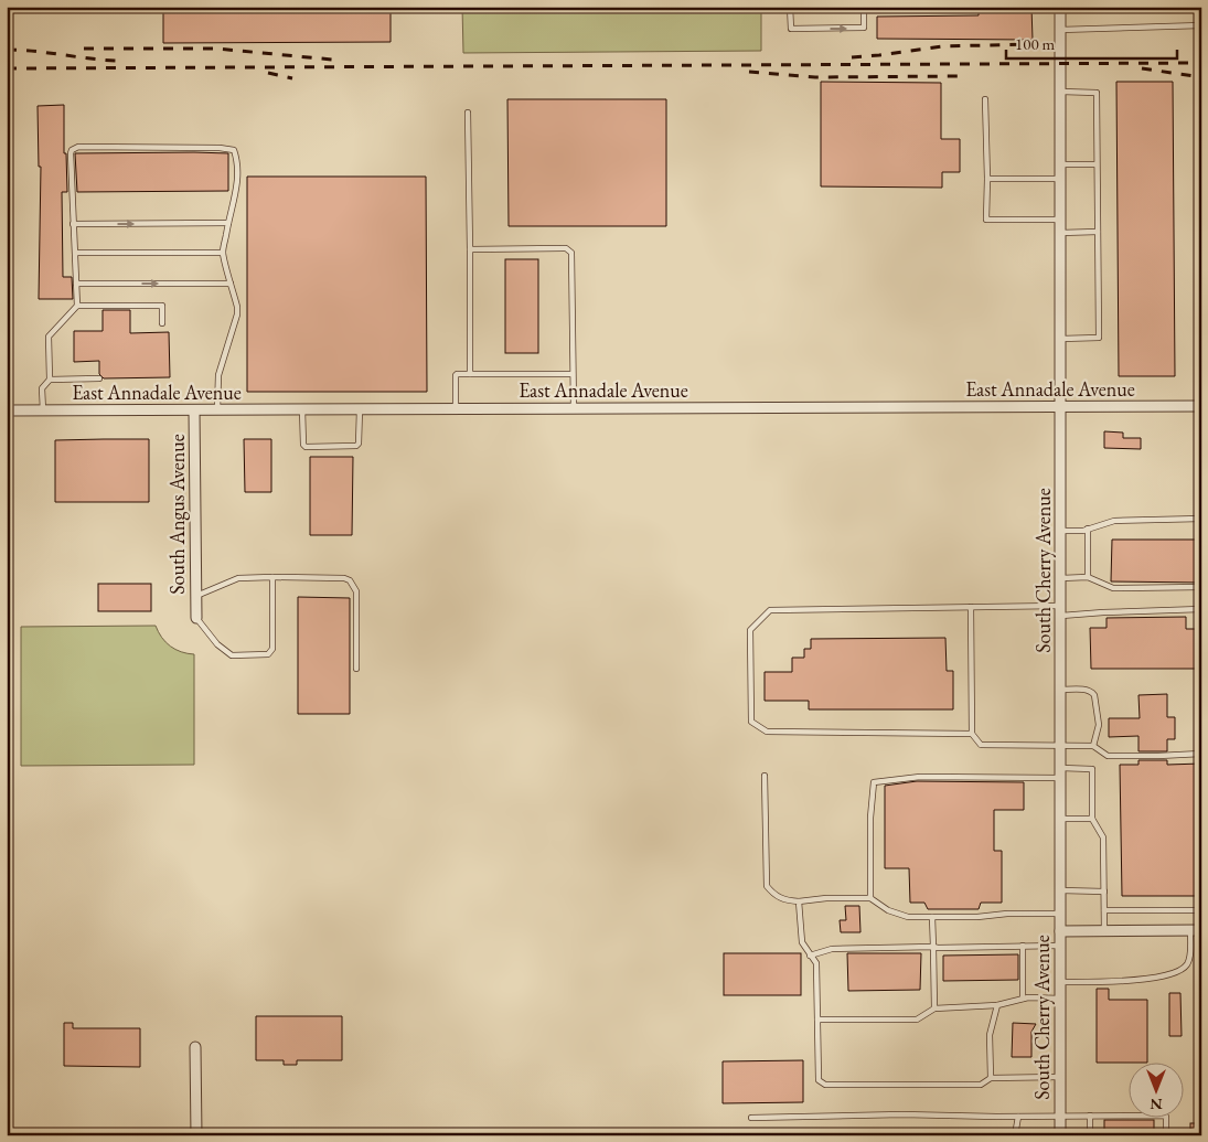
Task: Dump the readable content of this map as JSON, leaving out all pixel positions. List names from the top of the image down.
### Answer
{
  "streets": {
    "street": ["East Annadale Avenue", "South Angus Avenue", "South Cherry Avenue"]
  },
  "crossings": [
    ["East Annadale Avenue", "South Angus Avenue"],
    ["East Annadale Avenue", "South Cherry Avenue"]
  ],
  "scale_bar": "100 m",
  "north": "bottom"
}
